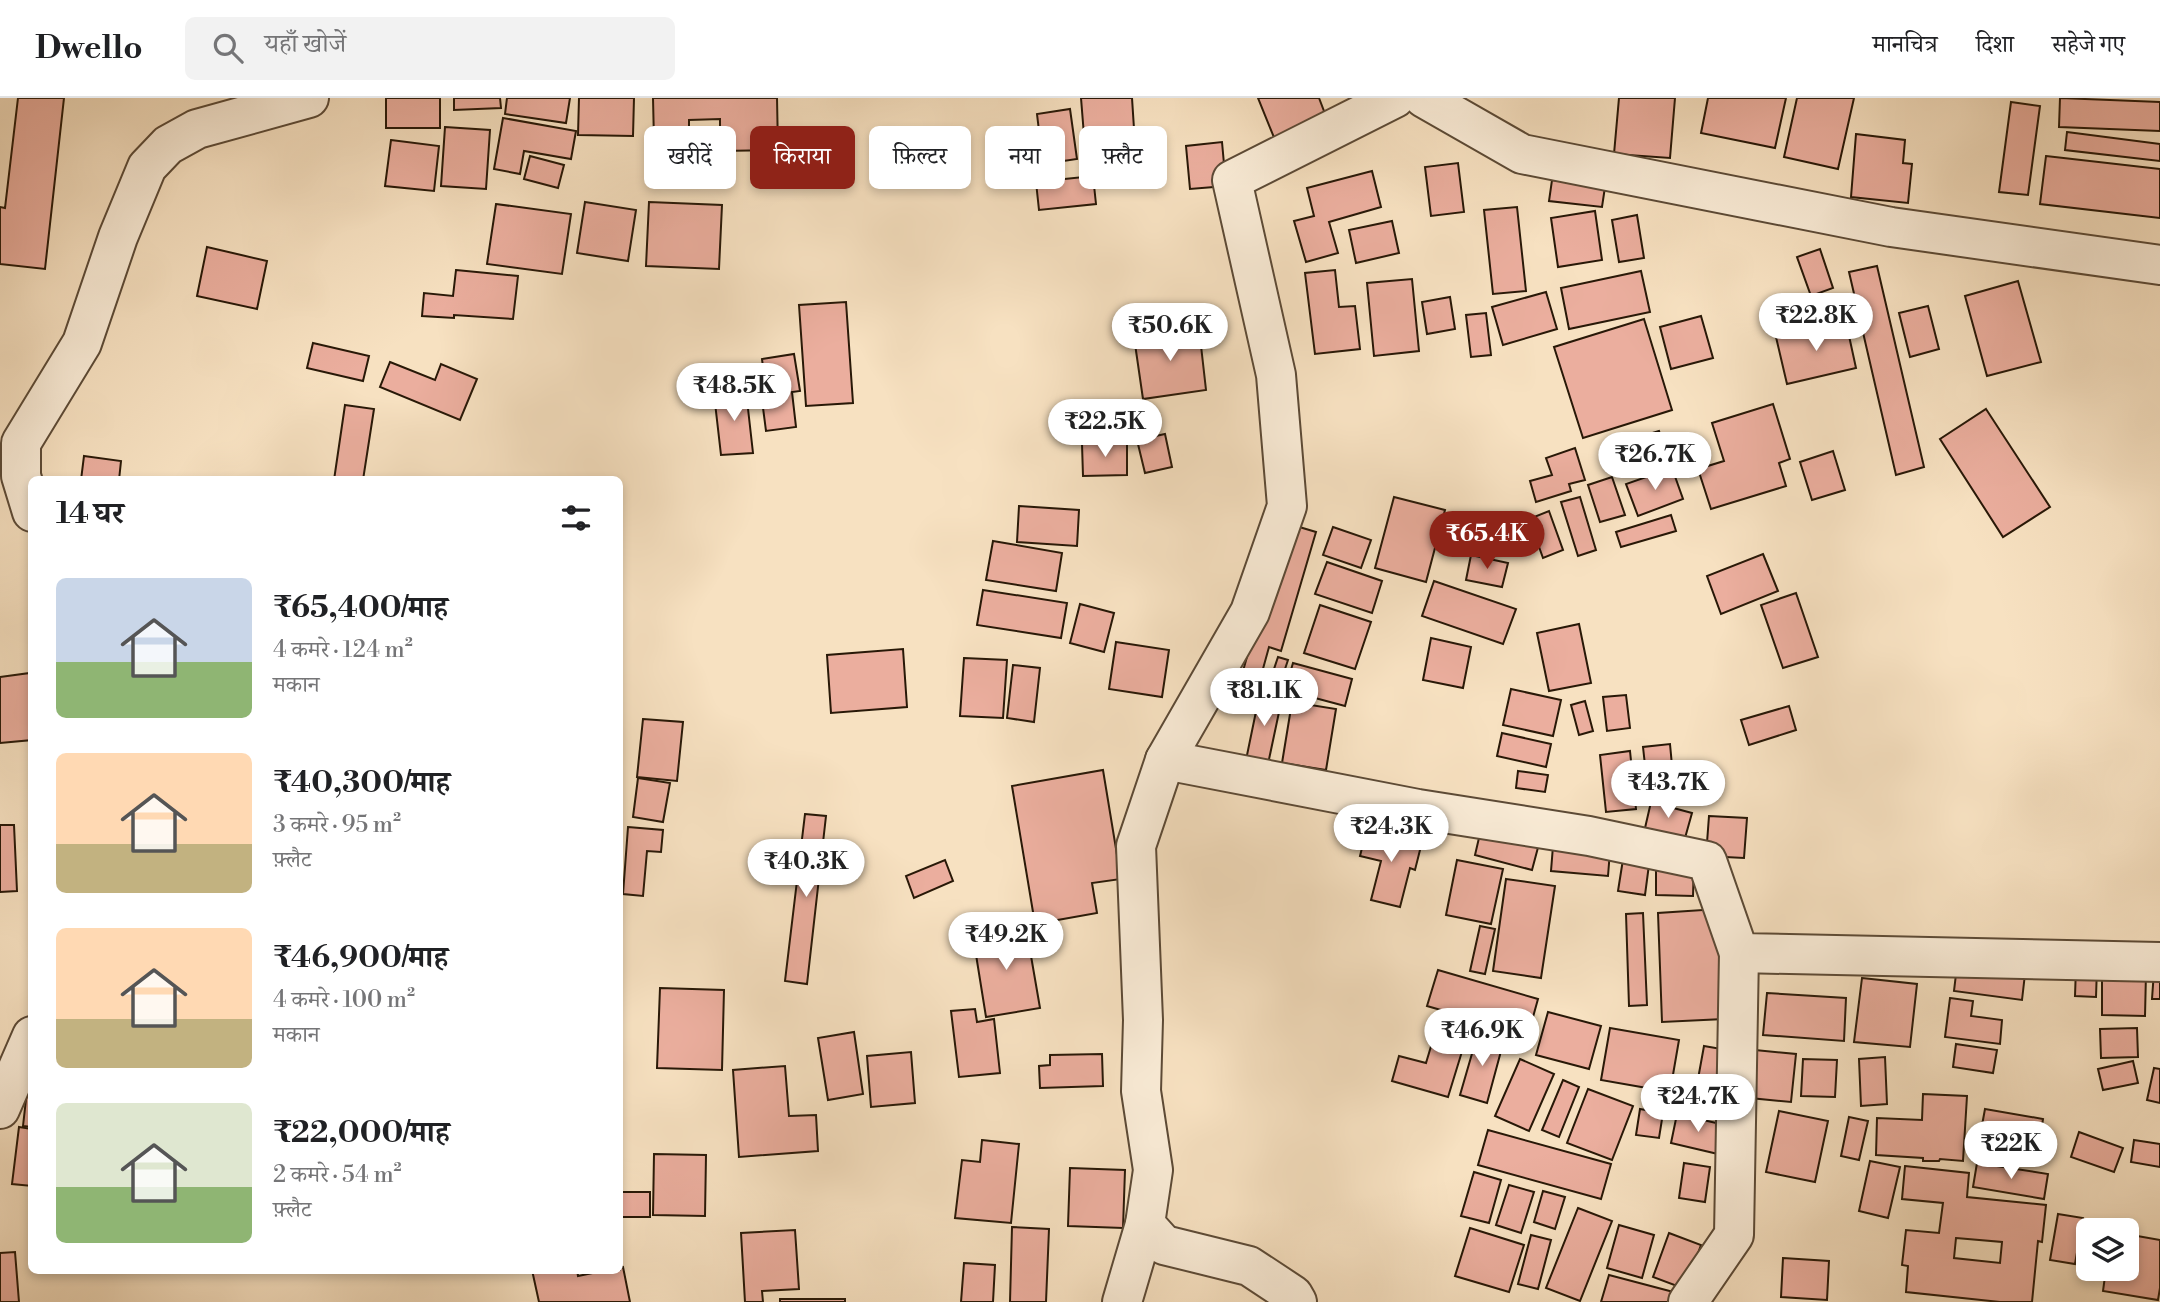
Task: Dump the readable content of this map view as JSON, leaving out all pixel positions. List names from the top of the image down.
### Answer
{
  "page": {
    "header": "Dwello",
    "search": "यहाँ खोजें",
    "nav": ["मानचित्र", "दिशा", "सहेजे गए"],
    "chip": [
      "खरीदें",
      "किराया",
      "फ़िल्टर",
      "नया",
      "फ़्लैट"
    ],
    "price": [
      "₹22.8K",
      "₹50.6K",
      "₹48.5K",
      "₹22.5K",
      "₹26.7K",
      "₹65.4K",
      "₹81.1K",
      "₹43.7K",
      "₹24.3K",
      "₹40.3K",
      "₹49.2K",
      "₹46.9K",
      "₹24.7K",
      "₹22K"
    ],
    "heading": "14 घर",
    "list": [
      {
        "name": "₹65,400/माह",
        "note": "4 कमरे · 124 m² · मकान"
      },
      {
        "name": "₹40,300/माह",
        "note": "3 कमरे · 95 m² · फ़्लैट"
      },
      {
        "name": "₹46,900/माह",
        "note": "4 कमरे · 100 m² · मकान"
      },
      {
        "name": "₹22,000/माह",
        "note": "2 कमरे · 54 m² · फ़्लैट"
      }
    ]
  }
}
